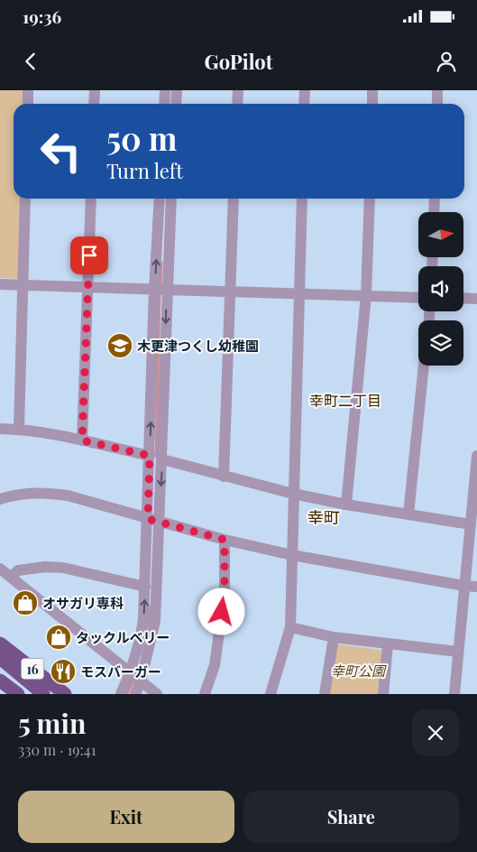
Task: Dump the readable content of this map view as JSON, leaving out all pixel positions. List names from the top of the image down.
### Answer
{
  "streets": {
    "highway": ["16"]
  },
  "districts": ["幸町二丁目", "幸町"],
  "parks": ["幸町公園"],
  "places": {
    "school or university": ["木更津つくし幼稚園"],
    "shop": ["オサガリ専科", "タックルベリー"],
    "restaurant": ["モスバーガー"]
  },
  "north": "right",
  "page": {
    "status": "19:36",
    "header": "GoPilot",
    "turn": ["50 m", "Turn left"],
    "heading": ["5 min", "330 m · 19:41"],
    "buttons": ["Exit", "Share"]
  }
}
